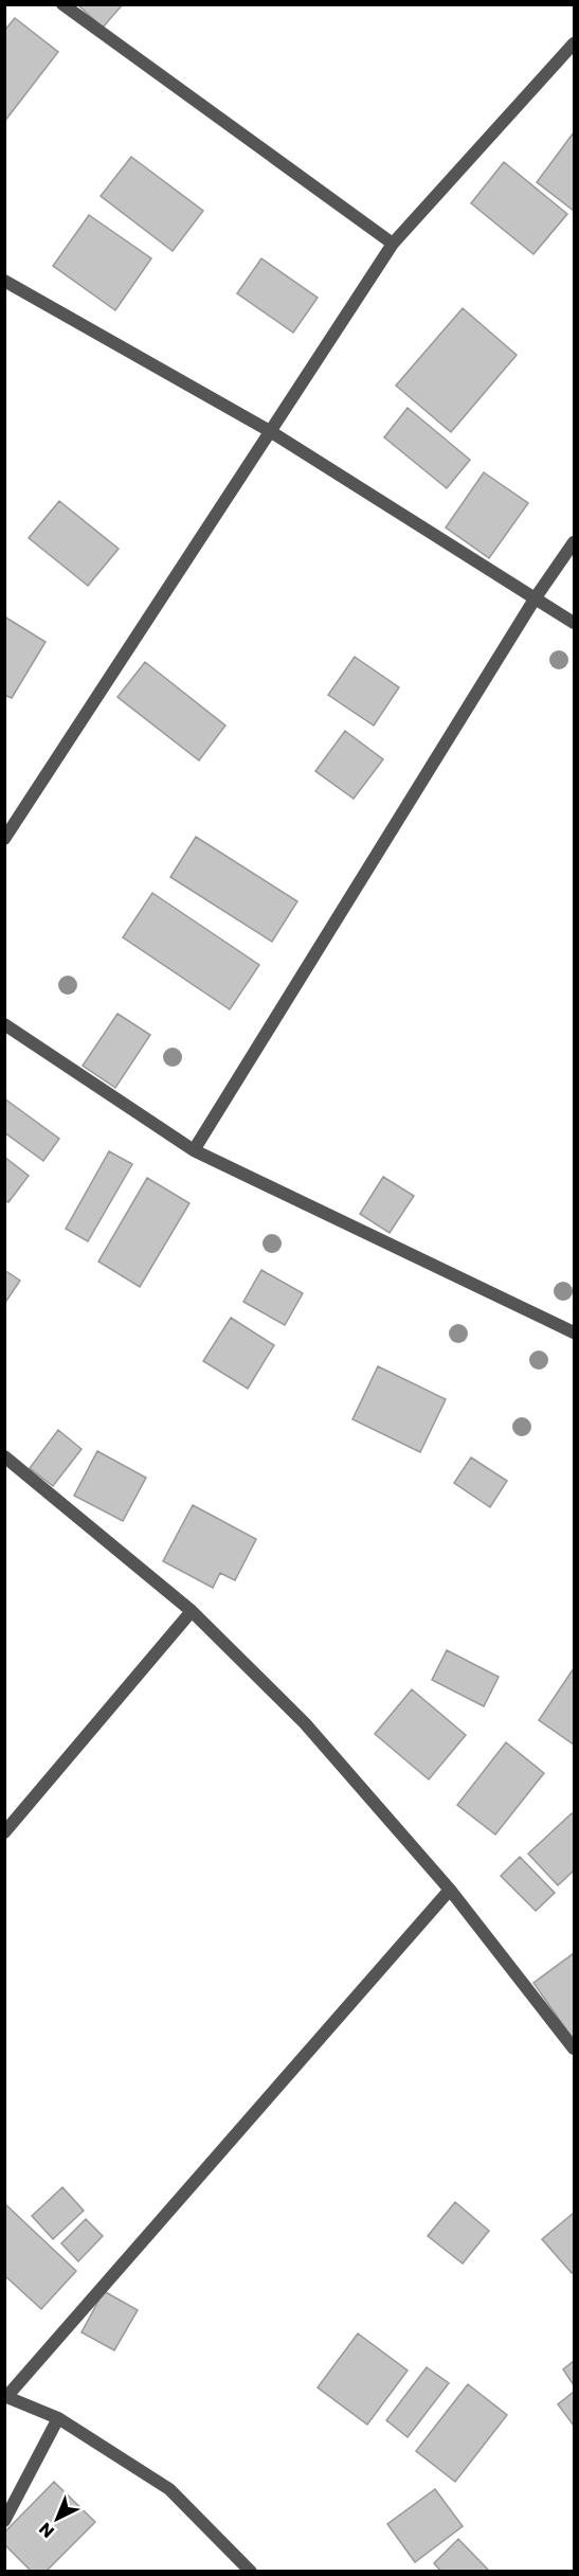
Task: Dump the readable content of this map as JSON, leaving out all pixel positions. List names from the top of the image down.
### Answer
{
  "north": "bottom left"
}
